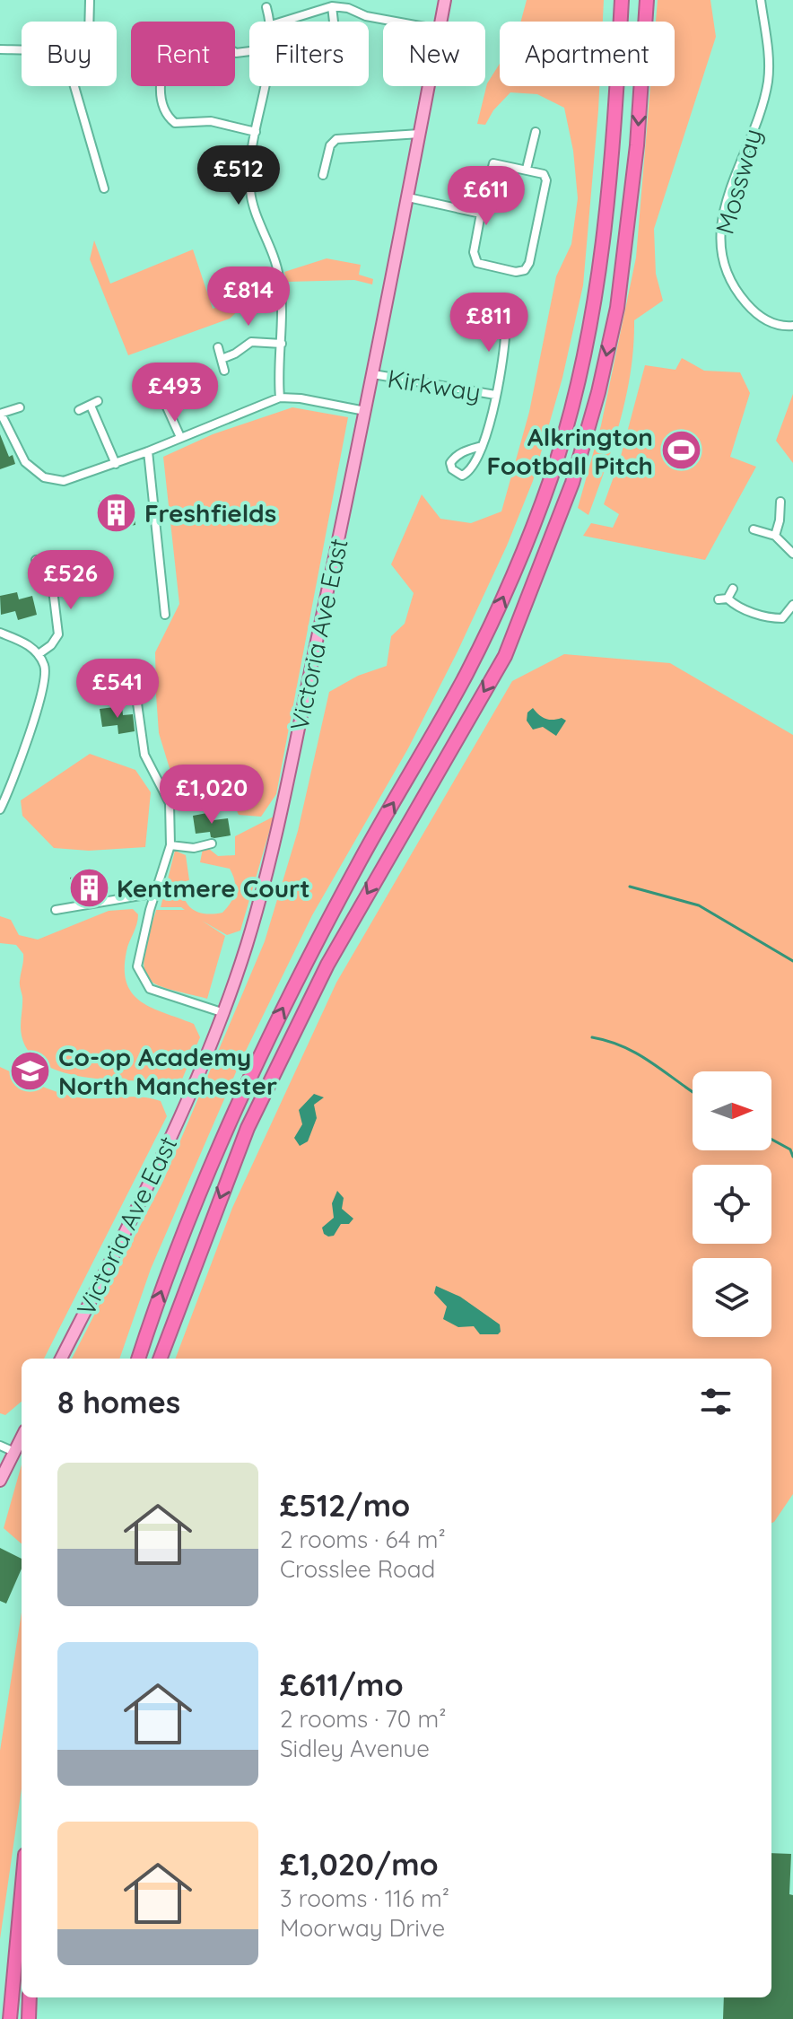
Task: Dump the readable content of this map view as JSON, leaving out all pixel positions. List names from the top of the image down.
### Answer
{
  "streets": {
    "main road": ["Victoria Ave East"],
    "street": ["Mossway", "Kirkway"]
  },
  "crossings": [
    ["Kirkway", "Victoria Ave East"]
  ],
  "places": {
    "sports": ["Alkrington Football Pitch"],
    "building": ["Freshfields", "Kentmere Court"],
    "school or university": ["Co-op Academy North Manchester"]
  },
  "north": "right",
  "page": {
    "chip": [
      "Buy",
      "Rent",
      "Filters",
      "New",
      "Apartment"
    ],
    "price": [
      "£512",
      "£611",
      "£814",
      "£811",
      "£493",
      "£526",
      "£541",
      "£1,020"
    ],
    "heading": "8 homes",
    "list": [
      {
        "name": "£512/mo",
        "note": "2 rooms · 64 m² · Crosslee Road"
      },
      {
        "name": "£611/mo",
        "note": "2 rooms · 70 m² · Sidley Avenue"
      },
      {
        "name": "£1,020/mo",
        "note": "3 rooms · 116 m² · Moorway Drive"
      }
    ]
  }
}
